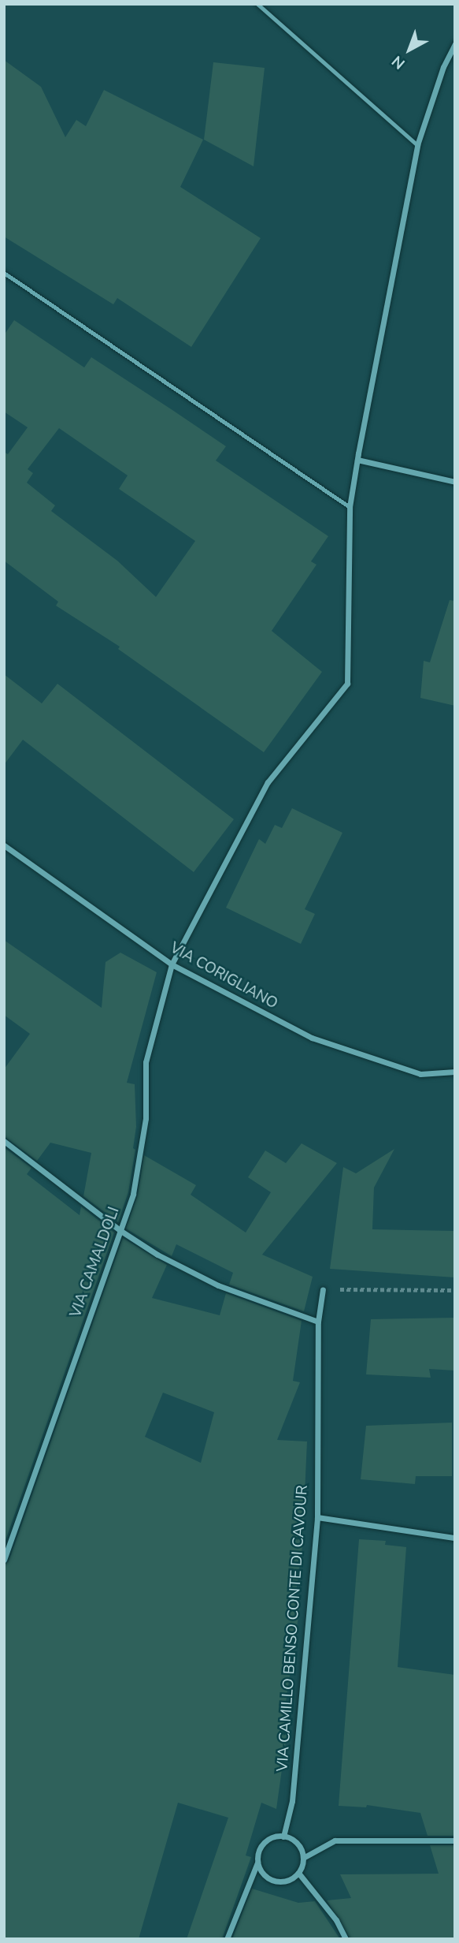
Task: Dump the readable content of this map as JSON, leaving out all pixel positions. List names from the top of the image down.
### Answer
{
  "streets": {
    "street": ["VIA CORIGLIANO", "VIA CAMALDOLI", "VIA CAMILLO BENSO CONTE DI CAVOUR"]
  },
  "crossings": [
    ["VIA CORIGLIANO", "VIA CAMALDOLI"]
  ],
  "north": "bottom left"
}
